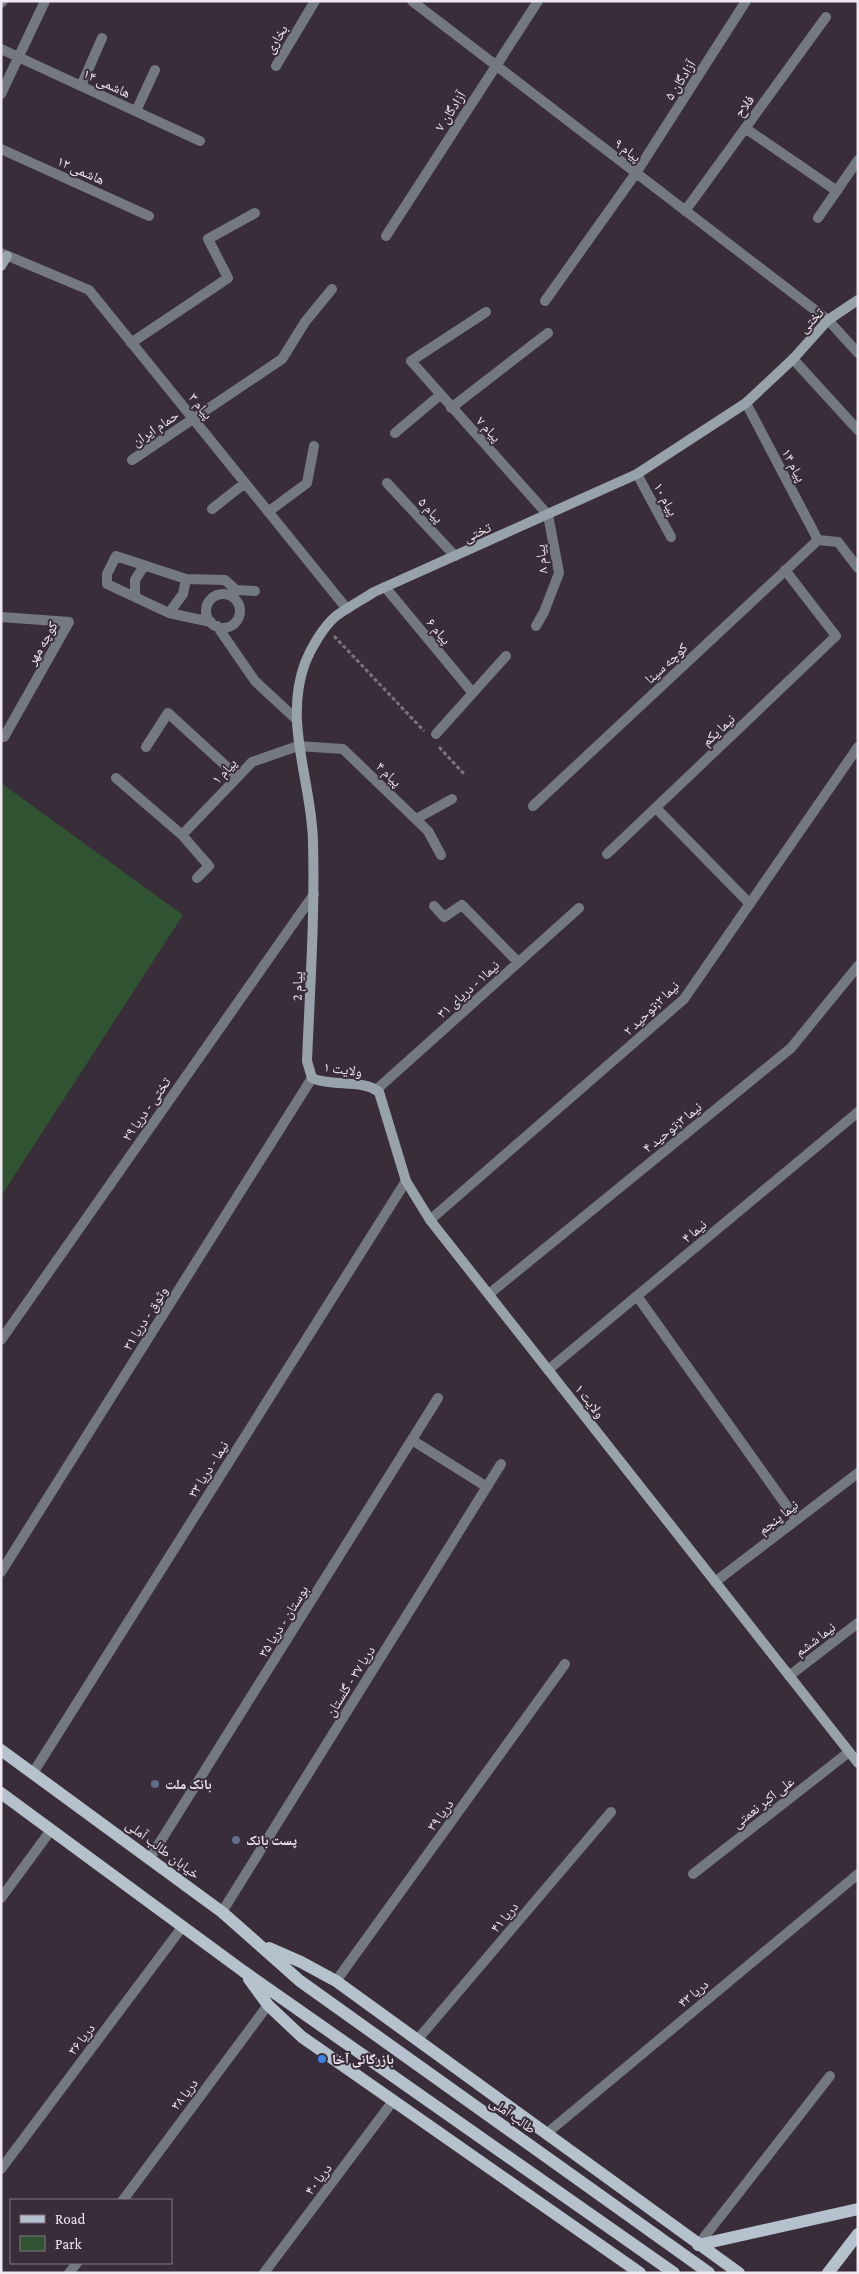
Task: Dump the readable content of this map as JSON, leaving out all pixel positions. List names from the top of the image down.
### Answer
{
  "streets": {
    "main road": ["خیابان طالب آملی", "طالب آملی"],
    "street": [
      "بخاری",
      "آزادگان ۵",
      "هاشمی ۱۴",
      "فلاح",
      "آزادگان ۷",
      "پیام ۹",
      "هاشمی ۱۲",
      "تختی",
      "پيام ۳",
      "حمام ایران",
      "پیام ۷",
      "پیام ۱۴",
      "پیام ۱۰",
      "پیام ۵",
      "پیام ۸",
      "پیام ۶",
      "کوچه مهر",
      "کوچه سینا",
      "نیما یکم",
      "پیام ۱",
      "پیام ۴",
      "پیام 2",
      "نیما۱ - دریای ۳۱",
      "نیما ۲;توحید ۲",
      "ولایت ۱",
      "تختی - دریا ۲۹",
      "نیما ۳;توحید ۴",
      "نیما ۴",
      "وثوق - دریا ۳۱",
      "نیما - دریا ۳۳",
      "نیما پنجم",
      "بوستان - دریا ۳۵",
      "نیما ششم",
      "دریا ۳۷ - گلستان",
      "علی اکبر نعمتی",
      "دریا ۳۹",
      "دریا ۴۱",
      "دریا ۴۳",
      "دریا ۳۶",
      "دریا ۳۸",
      "دریا ۴۰"
    ]
  },
  "crossings": [
    ["آزادگان ۵", "پیام ۹"],
    ["فلاح", "پیام ۹"],
    ["آزادگان ۷", "پیام ۹"],
    ["پیام ۹", "تختی"],
    ["تختی", "پيام ۳"],
    ["تختی", "پیام ۷"],
    ["تختی", "پیام ۱۴"],
    ["تختی", "پیام ۱۰"],
    ["تختی", "پیام ۵"],
    ["تختی", "پیام ۸"],
    ["تختی", "پیام ۶"],
    ["تختی", "پیام ۱"],
    ["تختی", "پیام ۴"],
    ["تختی", "پیام 2"],
    ["تختی", "تختی - دریا ۲۹"],
    ["پيام ۳", "حمام ایران"],
    ["پیام ۷", "پیام ۸"],
    ["پیام ۱۴", "کوچه سینا"],
    ["کوچه سینا", "نیما یکم"],
    ["پیام ۱", "پیام ۴"],
    ["پیام 2", "ولایت ۱"],
    ["پیام 2", "تختی - دریا ۲۹"],
    ["پیام 2", "وثوق - دریا ۳۱"],
    ["نیما۱ - دریای ۳۱", "ولایت ۱"],
    ["نیما ۲;توحید ۲", "ولایت ۱"],
    ["ولایت ۱", "نیما ۳;توحید ۴"],
    ["ولایت ۱", "نیما ۴"],
    ["ولایت ۱", "وثوق - دریا ۳۱"],
    ["ولایت ۱", "نیما - دریا ۳۳"],
    ["ولایت ۱", "نیما پنجم"],
    ["ولایت ۱", "نیما ششم"],
    ["ولایت ۱", "علی اکبر نعمتی"],
    ["نیما - دریا ۳۳", "خیابان طالب آملی"],
    ["بوستان - دریا ۳۵", "خیابان طالب آملی"],
    ["دریا ۳۷ - گلستان", "خیابان طالب آملی"],
    ["خیابان طالب آملی", "طالب آملی"]
  ],
  "places": ["بانک ملت", "پست بانک", "بازرگانی آخا"],
  "legend": ["Road", "Park"]
}
